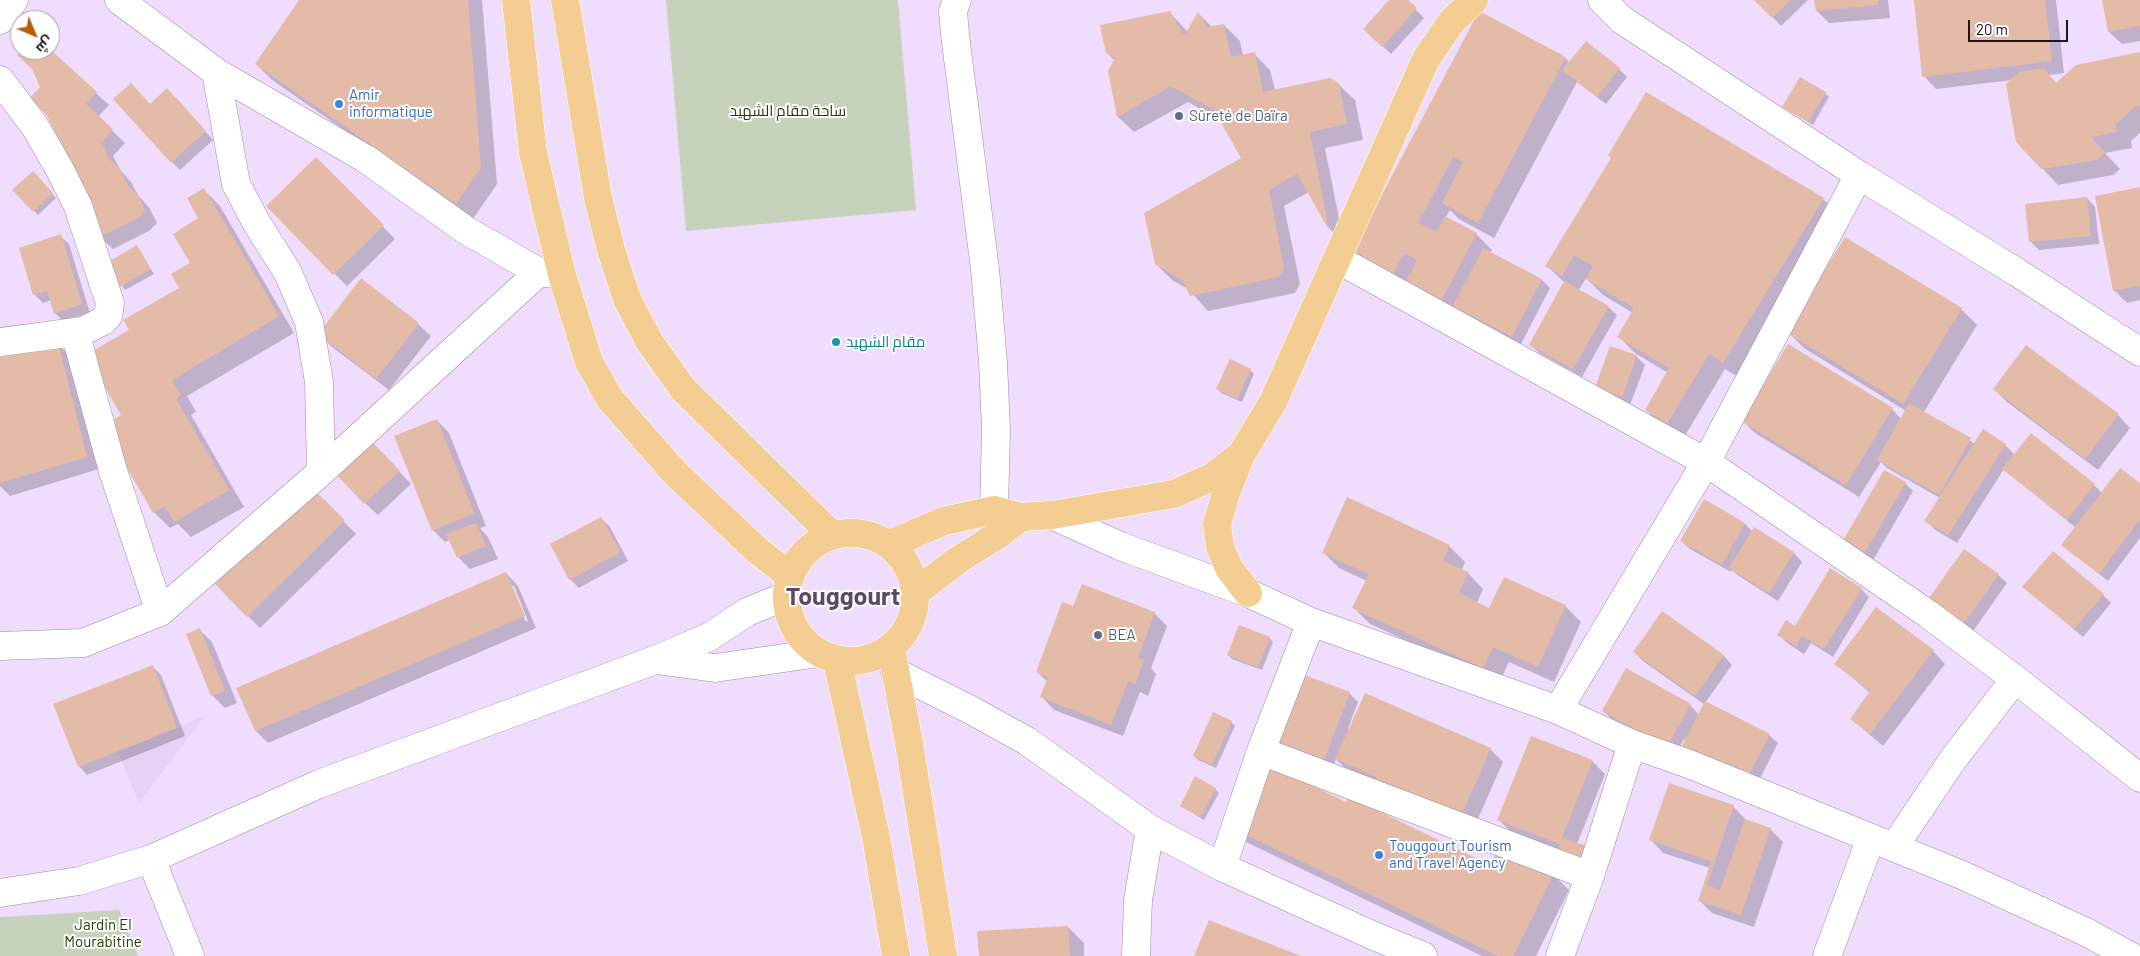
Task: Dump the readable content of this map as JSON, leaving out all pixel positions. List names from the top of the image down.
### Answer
{
  "districts": ["Touggourt"],
  "parks": ["ساحة مقام الشهيد", "Jardin El Mourabitine"],
  "places": [
    "Amir informatique",
    "Sûreté de Daïra",
    "مقام الشهيد",
    "BEA",
    "Touggourt Tourism and Travel Agency"
  ],
  "scale_bar": "20 m",
  "north": "bottom right"
}
